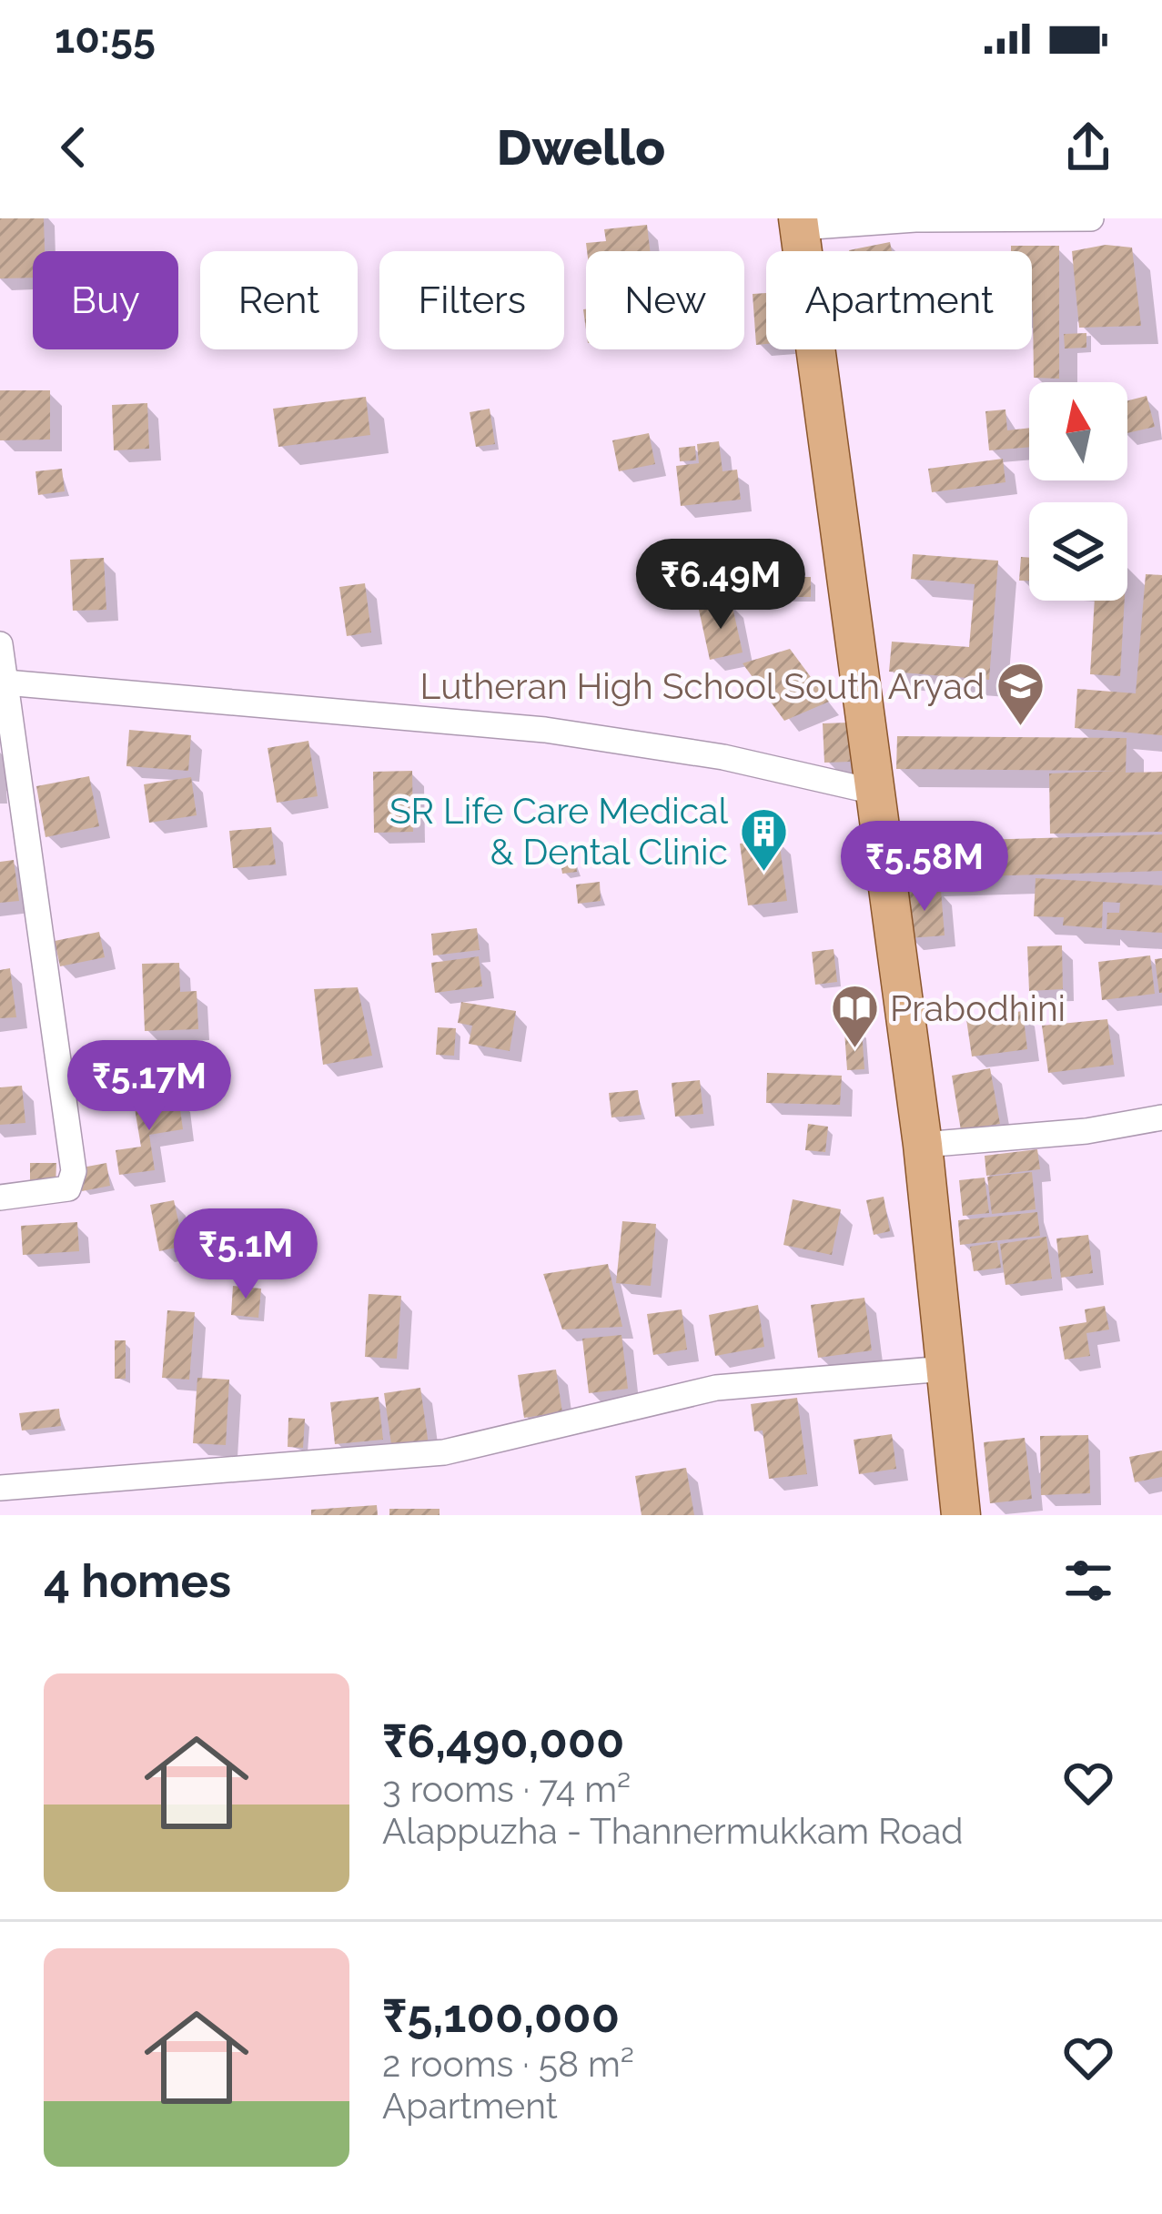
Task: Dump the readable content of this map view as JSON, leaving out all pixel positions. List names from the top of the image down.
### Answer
{
  "places": {
    "school or university": ["Lutheran High School South Aryad"],
    "building": ["SR Life Care Medical & Dental Clinic"],
    "library": ["Prabodhini"]
  },
  "north": "top",
  "page": {
    "status": "10:55",
    "header": "Dwello",
    "chip": [
      "Buy",
      "Rent",
      "Filters",
      "New",
      "Apartment"
    ],
    "price": [
      "₹6.49M",
      "₹5.58M",
      "₹5.17M",
      "₹5.1M"
    ],
    "heading": "4 homes",
    "list": [
      {
        "name": "₹6,490,000",
        "note": "3 rooms · 74 m² · Alappuzha - Thannermukkam Road"
      },
      {
        "name": "₹5,100,000",
        "note": "2 rooms · 58 m² · Apartment"
      }
    ]
  }
}
